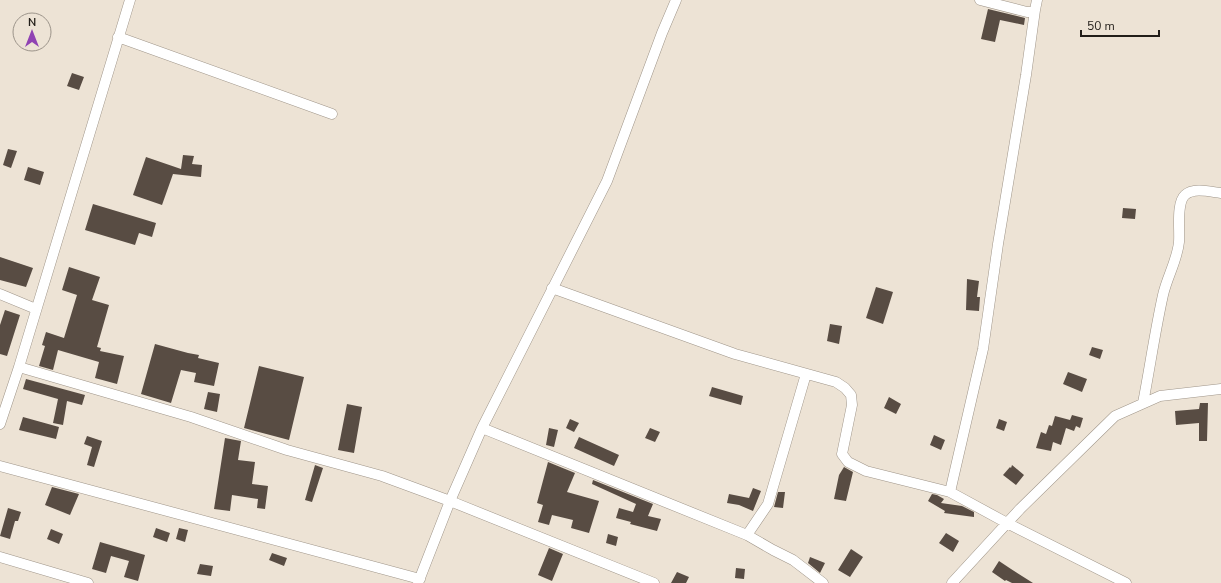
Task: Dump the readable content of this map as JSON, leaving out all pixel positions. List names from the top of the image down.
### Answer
{
  "scale_bar": "50 m",
  "north": "top"
}
